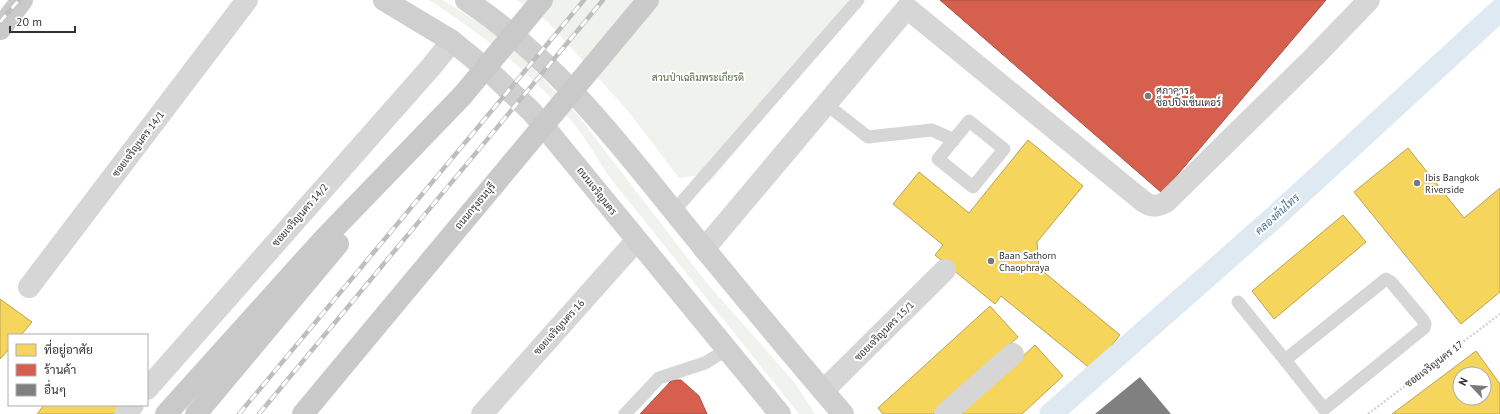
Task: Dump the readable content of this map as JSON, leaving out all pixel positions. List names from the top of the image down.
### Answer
{
  "streets": {
    "main road": ["ถนนเจริญนคร", "ถนนกรุงธนบุรี"],
    "street": [
      "ซอยเจริญนคร 14/1",
      "ซอยเจริญนคร 14/2",
      "ซอยเจริญนคร 16",
      "ซอยเจริญนคร 15/1"
    ],
    "path": ["ซอยเจริญนคร 17"]
  },
  "crossings": [
    ["ถนนเจริญนคร", "ซอยเจริญนคร 14/2"],
    ["ถนนเจริญนคร", "ซอยเจริญนคร 16"]
  ],
  "water": ["คลองต้นไทร"],
  "parks": ["สวนป่าเฉลิมพระเกียรติ"],
  "places": ["ศุภาคาร ช็อปปิ้งเซ็นเตอร์", "Ibis Bangkok Riverside", "Baan Sathorn Chaophraya"],
  "legend": ["ที่อยู่อาศัย", "ร้านค้า", "อื่นๆ"],
  "scale_bar": "20 m",
  "north": "top left"
}
